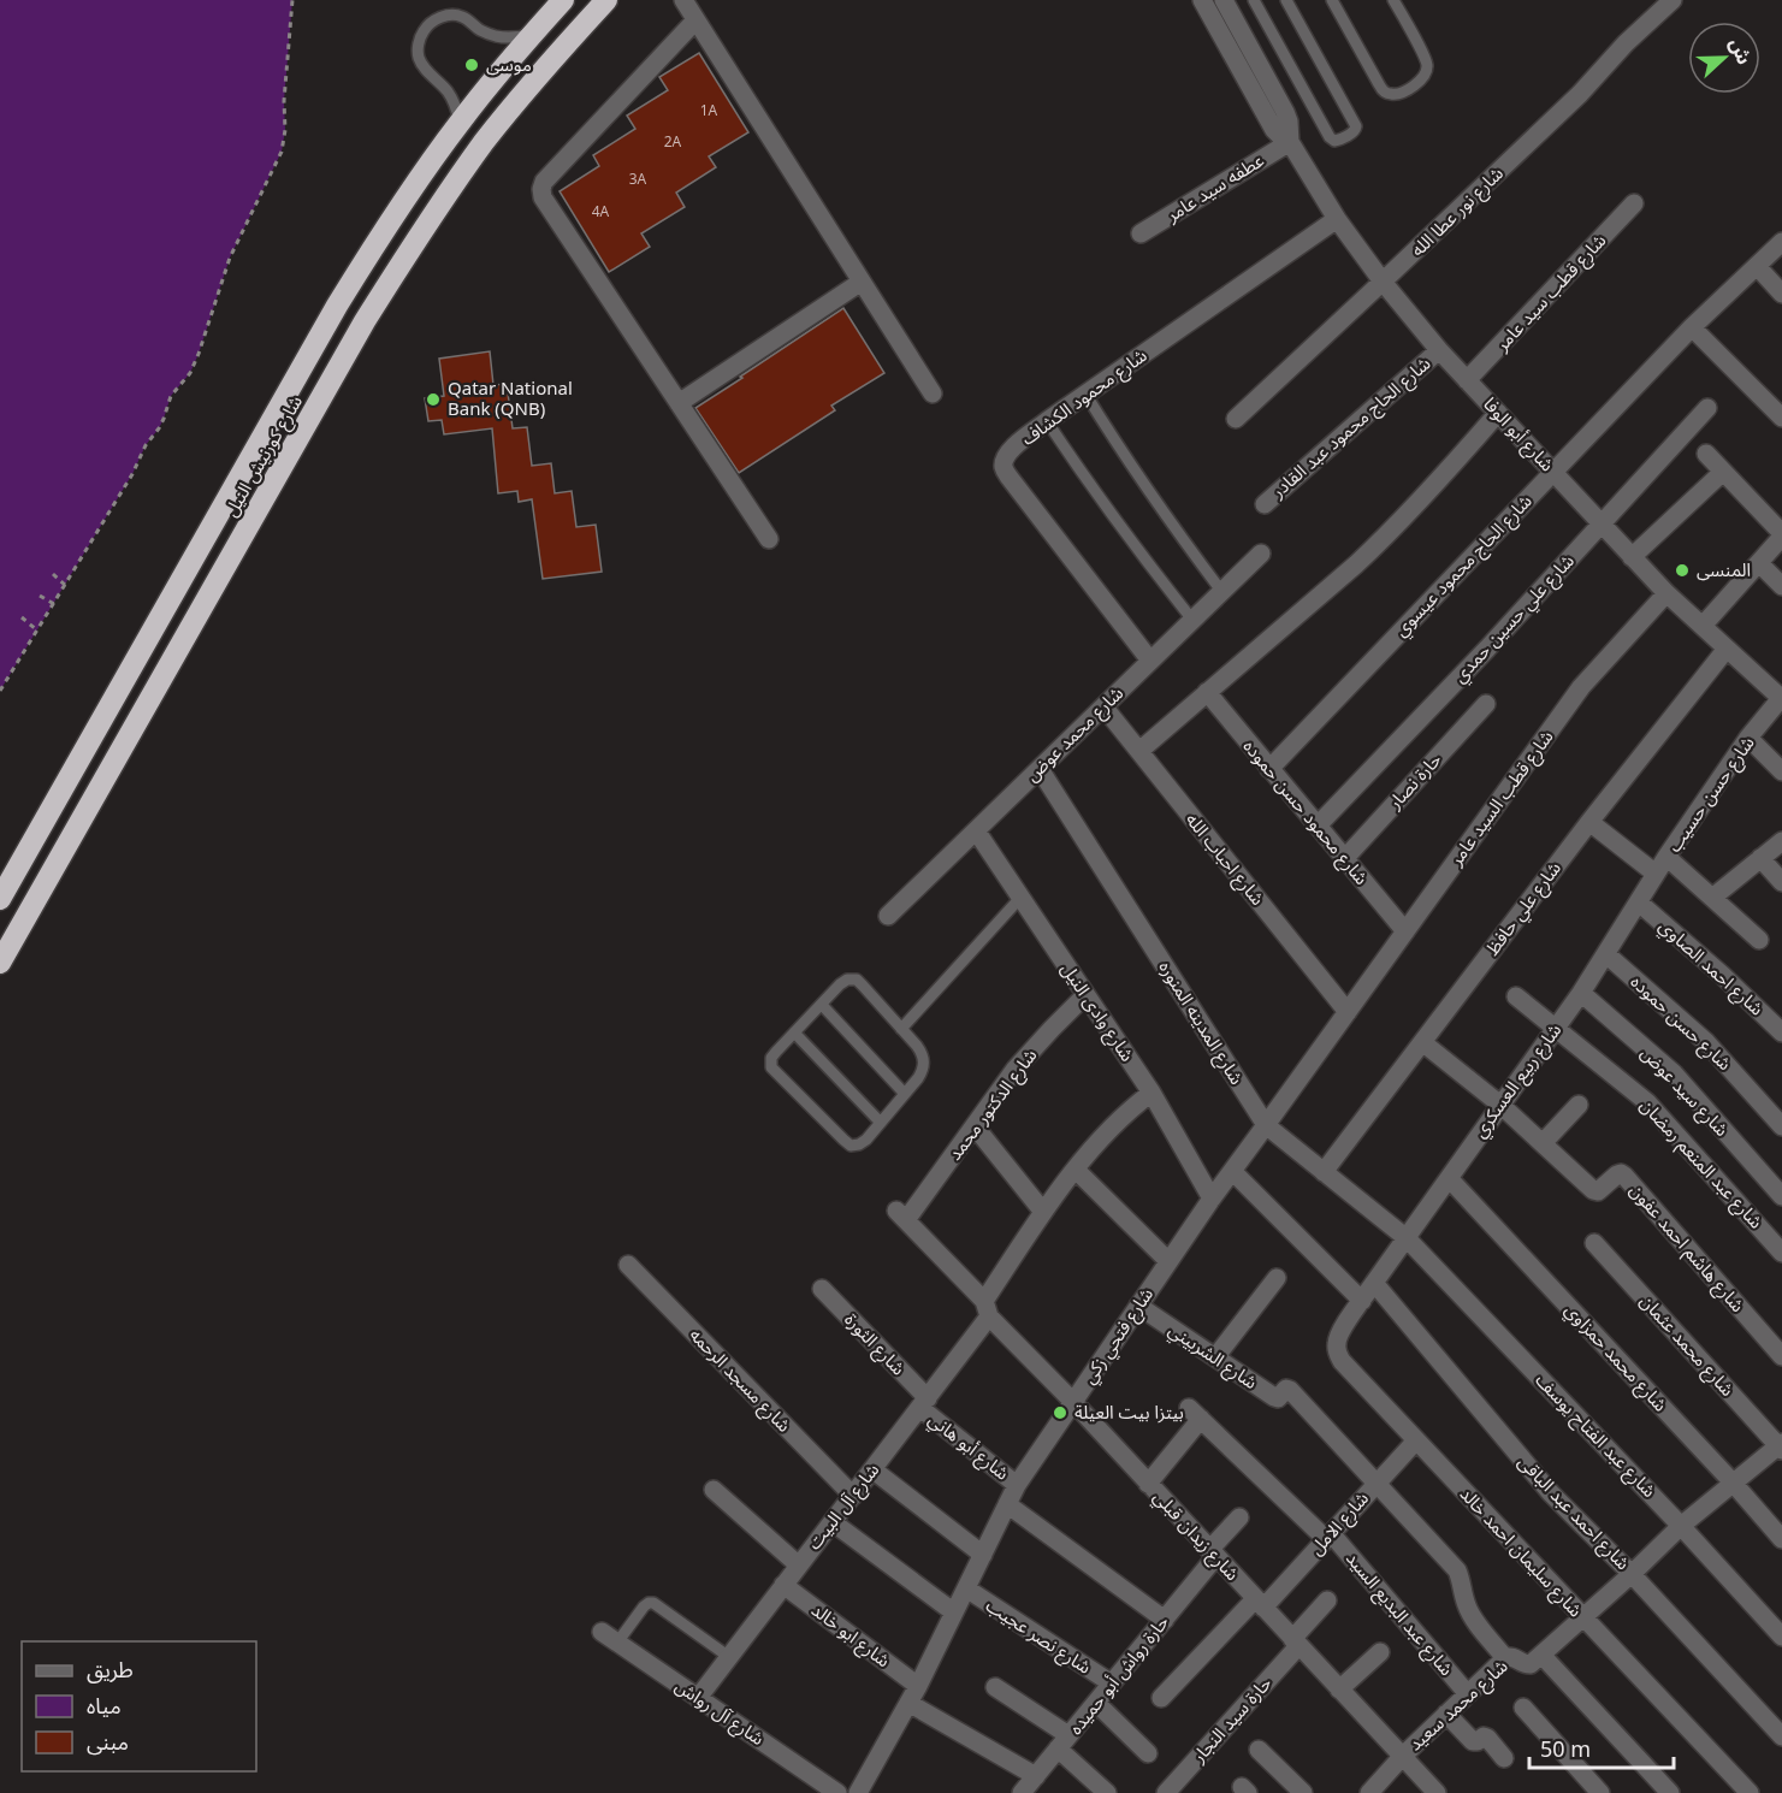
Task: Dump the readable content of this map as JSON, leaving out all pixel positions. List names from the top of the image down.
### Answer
{
  "streets": {
    "highway": ["شارع كورنيش النيل"],
    "street": [
      "عطفه سيد عامر",
      "شارع نور عطا الله",
      "شارع قطب سيد عامر",
      "شارع محمود الكشاف",
      "شارع الحاج محمود عبد القادر",
      "شارع أبو الوفا",
      "شارع الحاج محمود عيسوي",
      "شارع علي حسين حمدي",
      "شارع محمد عوض",
      "حارة نصار",
      "شارع حسن حسيب",
      "شارع قطب السيد عامر",
      "شارع محمود حسن حموده",
      "شارع احباب الله",
      "شارع علي حافظ",
      "شارع احمد الصاوي",
      "شارع وادى النيل",
      "شارع المدينه المنوره",
      "شارع حسن حموده",
      "شارع ربيع العسكري",
      "شارع سيد عوض",
      "شارع الدكتور محمد",
      "شارع عبد المنعم رمضان",
      "شارع هاشم احمد عفون",
      "شارع فتحي زكي",
      "شارع الثورة",
      "شارع محمد عثمان",
      "شارع الشربيني",
      "شارع محمد حمزاوي",
      "شارع مسجد الرحمه",
      "شارع عبد الفتاح يوسف",
      "شارع أبو هاني",
      "شارع آل البيت",
      "شارع احمد عبد الباقى",
      "شارع الامل",
      "شارع زيدان قبلي",
      "شارع سليمان احمد خالد",
      "شارع عبد البديع السيد",
      "شارع ابو خالد",
      "شارع نصر عجيب",
      "حارة رواش أبو حميده",
      "شارع محمد سعيد",
      "شارع آل رواش",
      "حارة سيد النجار"
    ]
  },
  "crossings": [
    ["عطفه سيد عامر", "شارع أبو الوفا"],
    ["شارع نور عطا الله", "شارع أبو الوفا"],
    ["شارع قطب سيد عامر", "شارع أبو الوفا"],
    ["شارع محمود الكشاف", "شارع أبو الوفا"],
    ["شارع محمود الكشاف", "شارع محمد عوض"],
    ["شارع الحاج محمود عبد القادر", "شارع أبو الوفا"],
    ["شارع أبو الوفا", "شارع الحاج محمود عيسوي"],
    ["شارع أبو الوفا", "شارع علي حسين حمدي"],
    ["شارع أبو الوفا", "شارع حسن حسيب"],
    ["شارع أبو الوفا", "شارع قطب السيد عامر"],
    ["شارع أبو الوفا", "شارع علي حافظ"],
    ["شارع الحاج محمود عيسوي", "شارع محمود حسن حموده"],
    ["شارع علي حسين حمدي", "شارع محمود حسن حموده"],
    ["شارع محمد عوض", "شارع احباب الله"],
    ["شارع محمد عوض", "شارع وادى النيل"],
    ["شارع محمد عوض", "شارع المدينه المنوره"],
    ["حارة نصار", "شارع محمود حسن حموده"],
    ["شارع حسن حسيب", "شارع ربيع العسكري"],
    ["شارع قطب السيد عامر", "شارع محمود حسن حموده"],
    ["شارع قطب السيد عامر", "شارع احباب الله"],
    ["شارع قطب السيد عامر", "شارع فتحي زكي"],
    ["شارع احباب الله", "شارع فتحي زكي"],
    ["شارع علي حافظ", "شارع المدينه المنوره"],
    ["شارع علي حافظ", "شارع هاشم احمد عفون"],
    ["شارع احمد الصاوي", "شارع ربيع العسكري"],
    ["شارع وادى النيل", "شارع الدكتور محمد"],
    ["شارع وادى النيل", "شارع فتحي زكي"],
    ["شارع وادى النيل", "شارع آل البيت"],
    ["شارع المدينه المنوره", "شارع ربيع العسكري"],
    ["شارع المدينه المنوره", "شارع فتحي زكي"],
    ["شارع المدينه المنوره", "شارع عبد الفتاح يوسف"],
    ["شارع حسن حموده", "شارع ربيع العسكري"],
    ["شارع ربيع العسكري", "شارع سيد عوض"],
    ["شارع ربيع العسكري", "شارع عبد المنعم رمضان"],
    ["شارع ربيع العسكري", "شارع هاشم احمد عفون"],
    ["شارع ربيع العسكري", "شارع محمد حمزاوي"],
    ["شارع ربيع العسكري", "شارع عبد الفتاح يوسف"],
    ["شارع ربيع العسكري", "شارع احمد عبد الباقى"],
    ["شارع ربيع العسكري", "شارع سليمان احمد خالد"],
    ["شارع الدكتور محمد", "شارع زيدان قبلي"],
    ["شارع فتحي زكي", "شارع الشربيني"],
    ["شارع فتحي زكي", "شارع أبو هاني"],
    ["شارع فتحي زكي", "شارع زيدان قبلي"],
    ["شارع فتحي زكي", "شارع ابو خالد"],
    ["شارع فتحي زكي", "شارع نصر عجيب"],
    ["شارع الثورة", "شارع أبو هاني"],
    ["شارع الثورة", "شارع آل البيت"],
    ["شارع الشربيني", "شارع الامل"],
    ["شارع مسجد الرحمه", "شارع آل البيت"],
    ["شارع أبو هاني", "شارع آل البيت"],
    ["شارع آل البيت", "شارع زيدان قبلي"],
    ["شارع آل البيت", "شارع ابو خالد"],
    ["شارع آل البيت", "شارع آل رواش"],
    ["شارع الامل", "شارع زيدان قبلي"],
    ["شارع الامل", "شارع سليمان احمد خالد"],
    ["شارع الامل", "شارع عبد البديع السيد"],
    ["شارع زيدان قبلي", "شارع عبد البديع السيد"],
    ["شارع زيدان قبلي", "حارة رواش أبو حميده"],
    ["شارع زيدان قبلي", "شارع محمد سعيد"],
    ["شارع زيدان قبلي", "حارة سيد النجار"],
    ["شارع عبد البديع السيد", "شارع محمد سعيد"],
    ["شارع نصر عجيب", "حارة رواش أبو حميده"]
  ],
  "places": [
    "موسى",
    "Qatar National Bank (QNB)",
    "المنسى",
    "بيتزا بيت العيلة"
  ],
  "house_numbers": [
    "1A",
    "2A",
    "3A",
    "4A"
  ],
  "legend": ["طريق", "مياه", "مبنى"],
  "scale_bar": "50 m",
  "north": "right"
}
